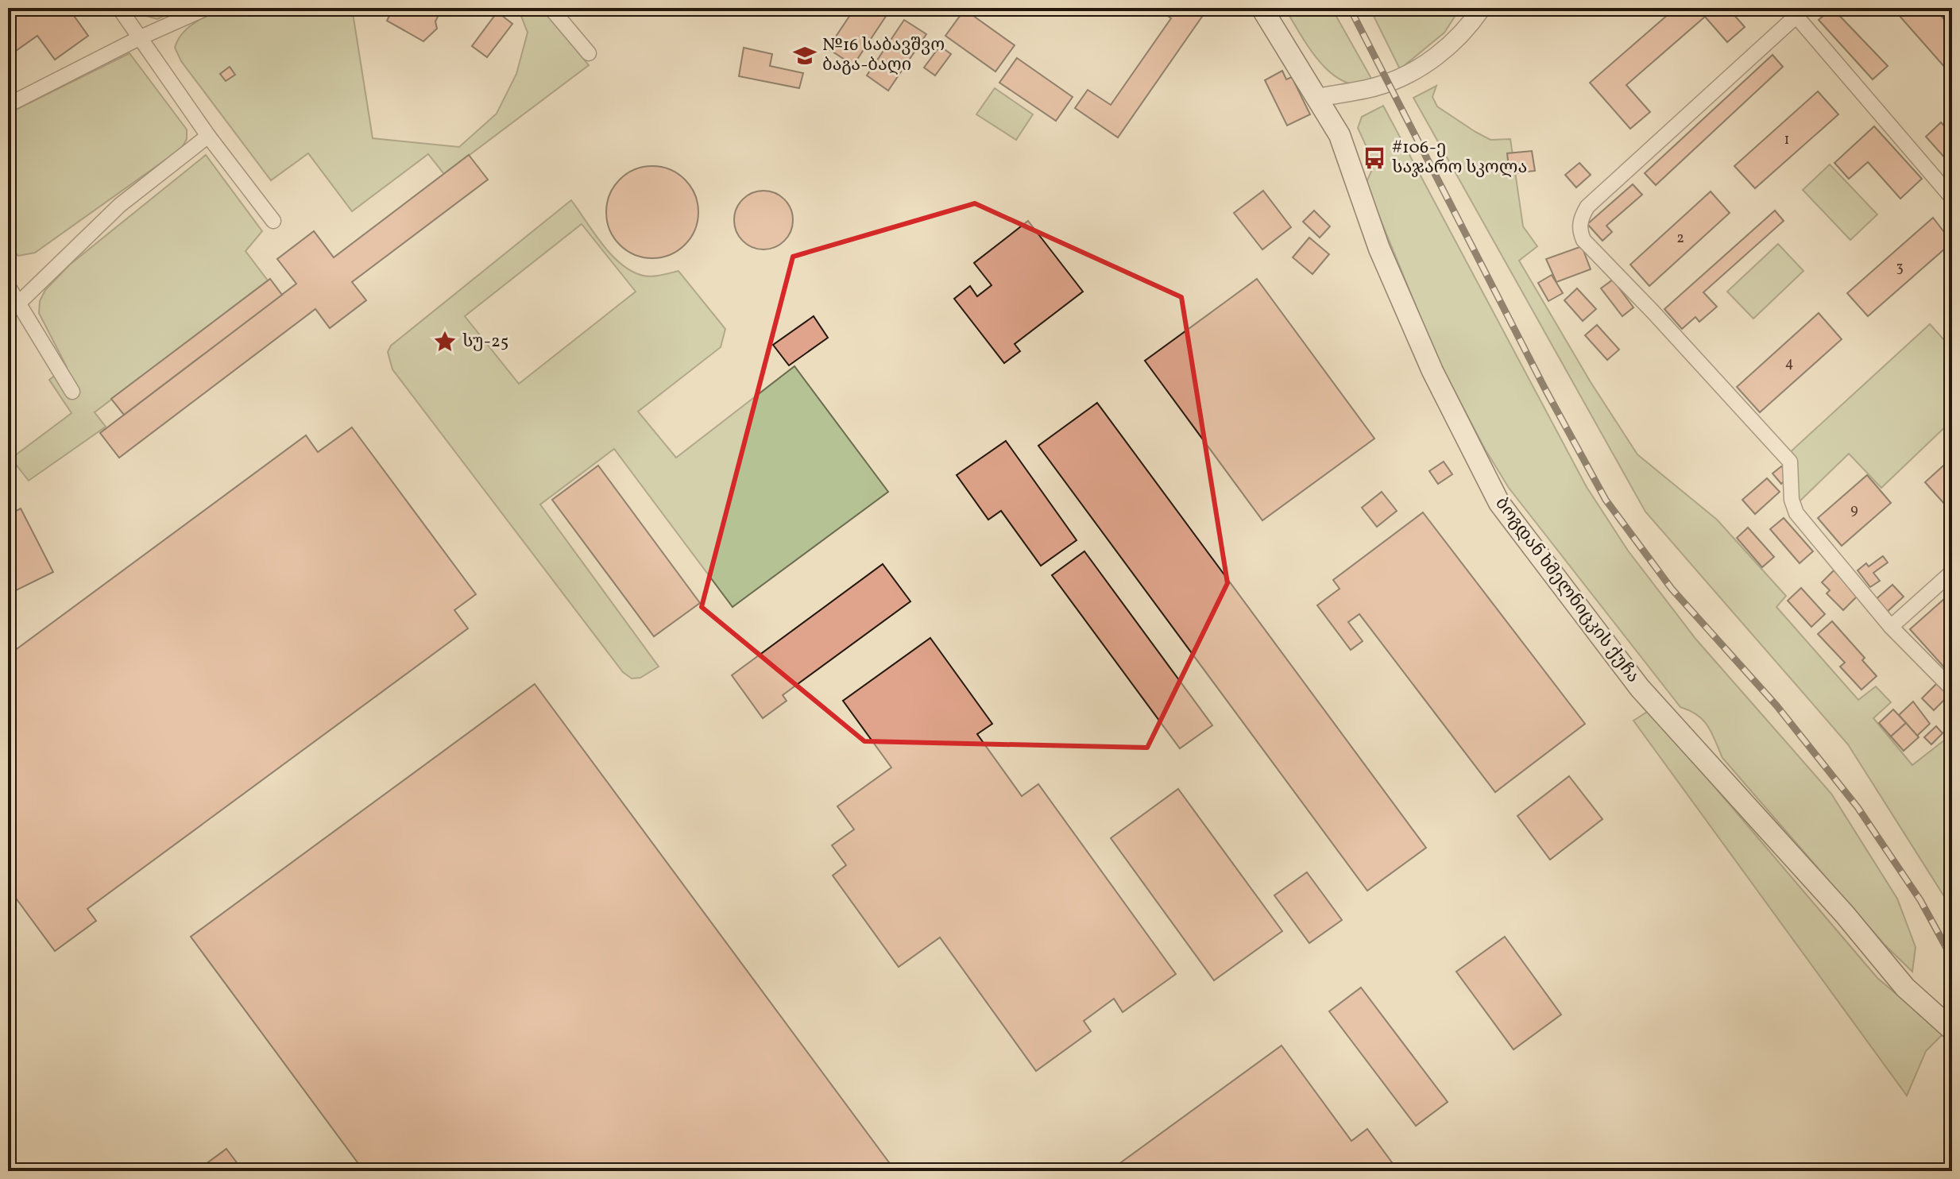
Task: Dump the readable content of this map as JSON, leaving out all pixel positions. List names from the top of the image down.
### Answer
{
  "streets": {
    "main road": ["ბოგდან ხმელნიცკის ქუჩა"]
  },
  "places": {
    "school or university": ["№16 საბავშვო ბაგა-ბაღი"],
    "bus stop": ["#106-ე საჯარო სკოლა"],
    "place": ["სუ-25"]
  },
  "house_numbers": [
    "1",
    "2",
    "3",
    "4",
    "9"
  ]
}
